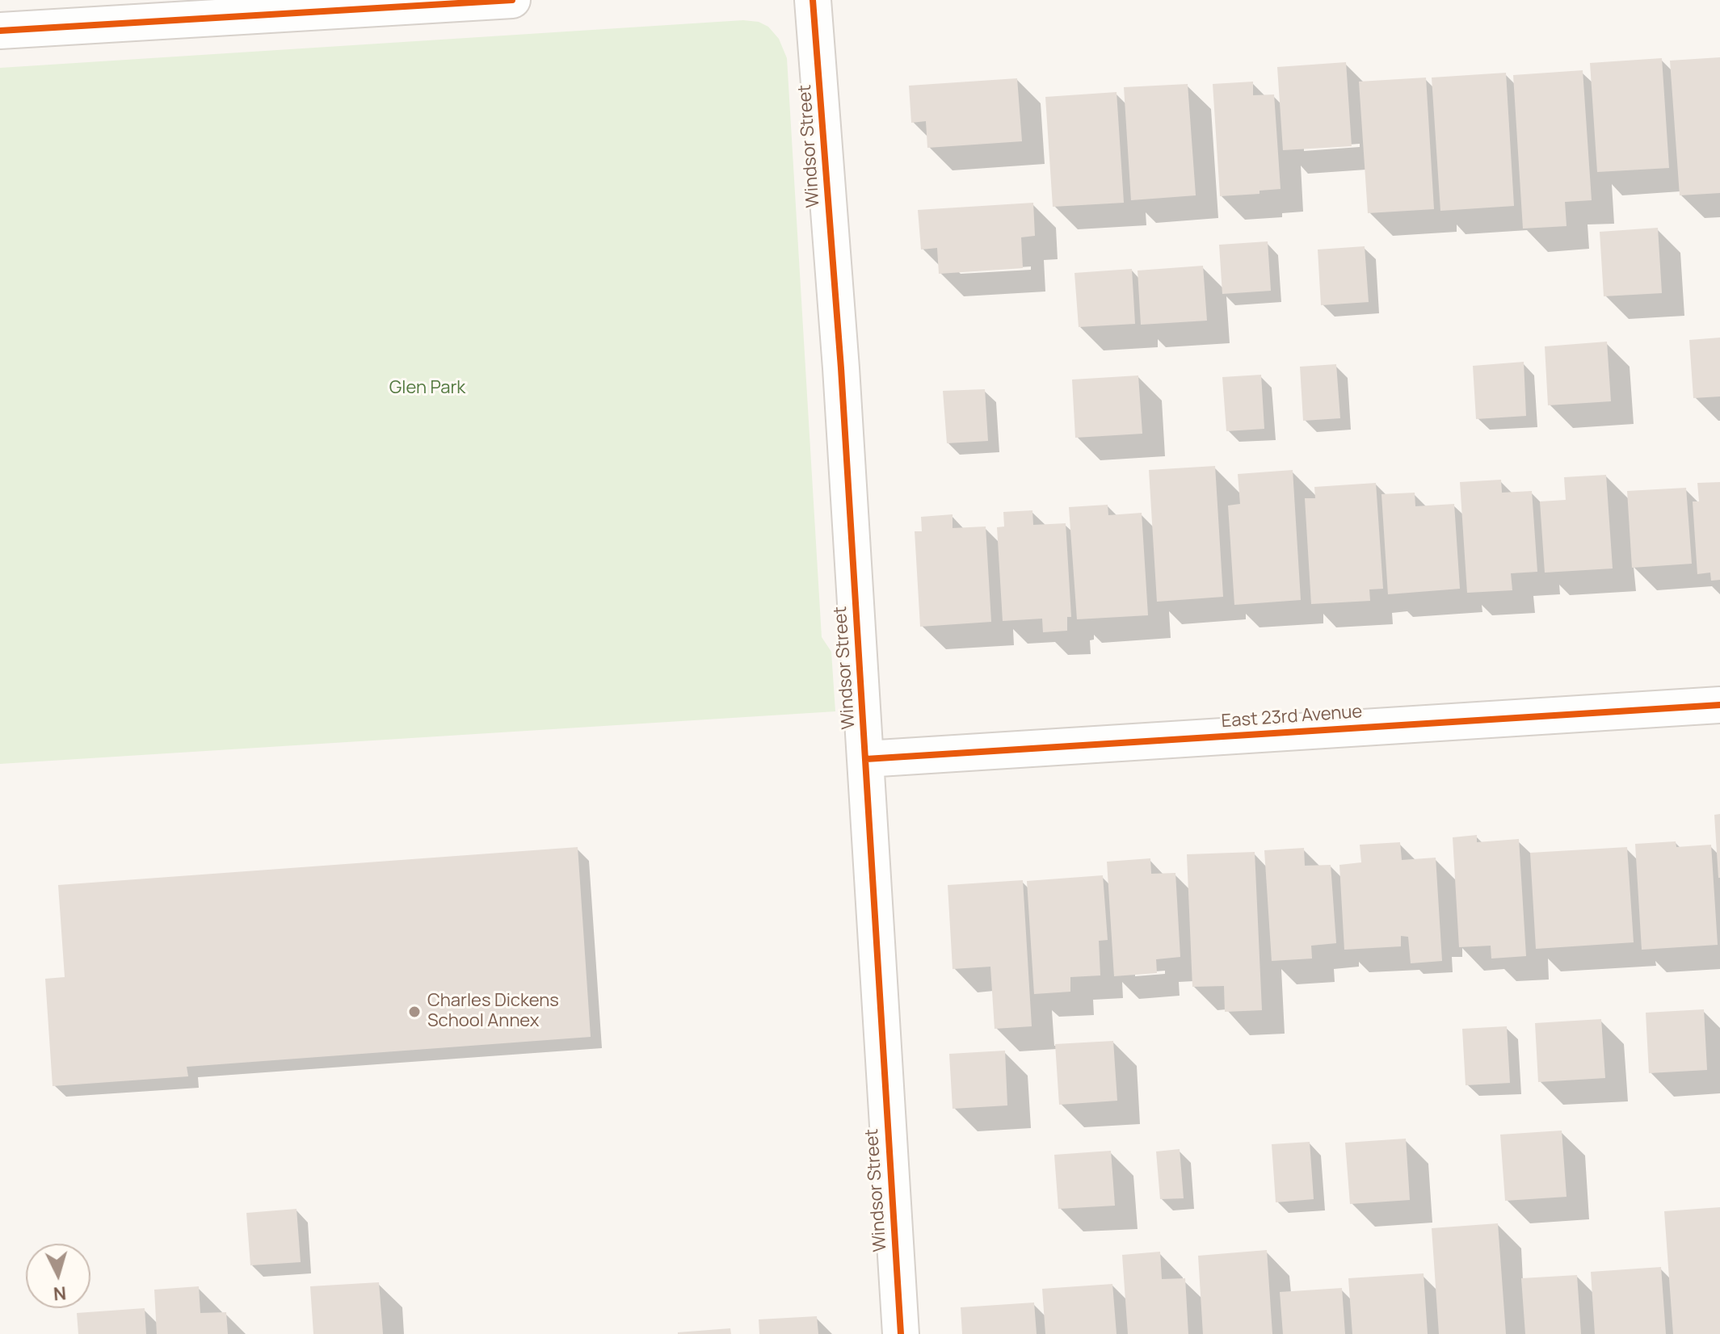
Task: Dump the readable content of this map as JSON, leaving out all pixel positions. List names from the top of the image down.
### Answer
{
  "streets": {
    "street": ["Windsor Street", "East 23rd Avenue"]
  },
  "crossings": [
    ["Windsor Street", "East 23rd Avenue"]
  ],
  "parks": ["Glen Park"],
  "places": ["Charles Dickens School Annex"],
  "north": "bottom"
}
